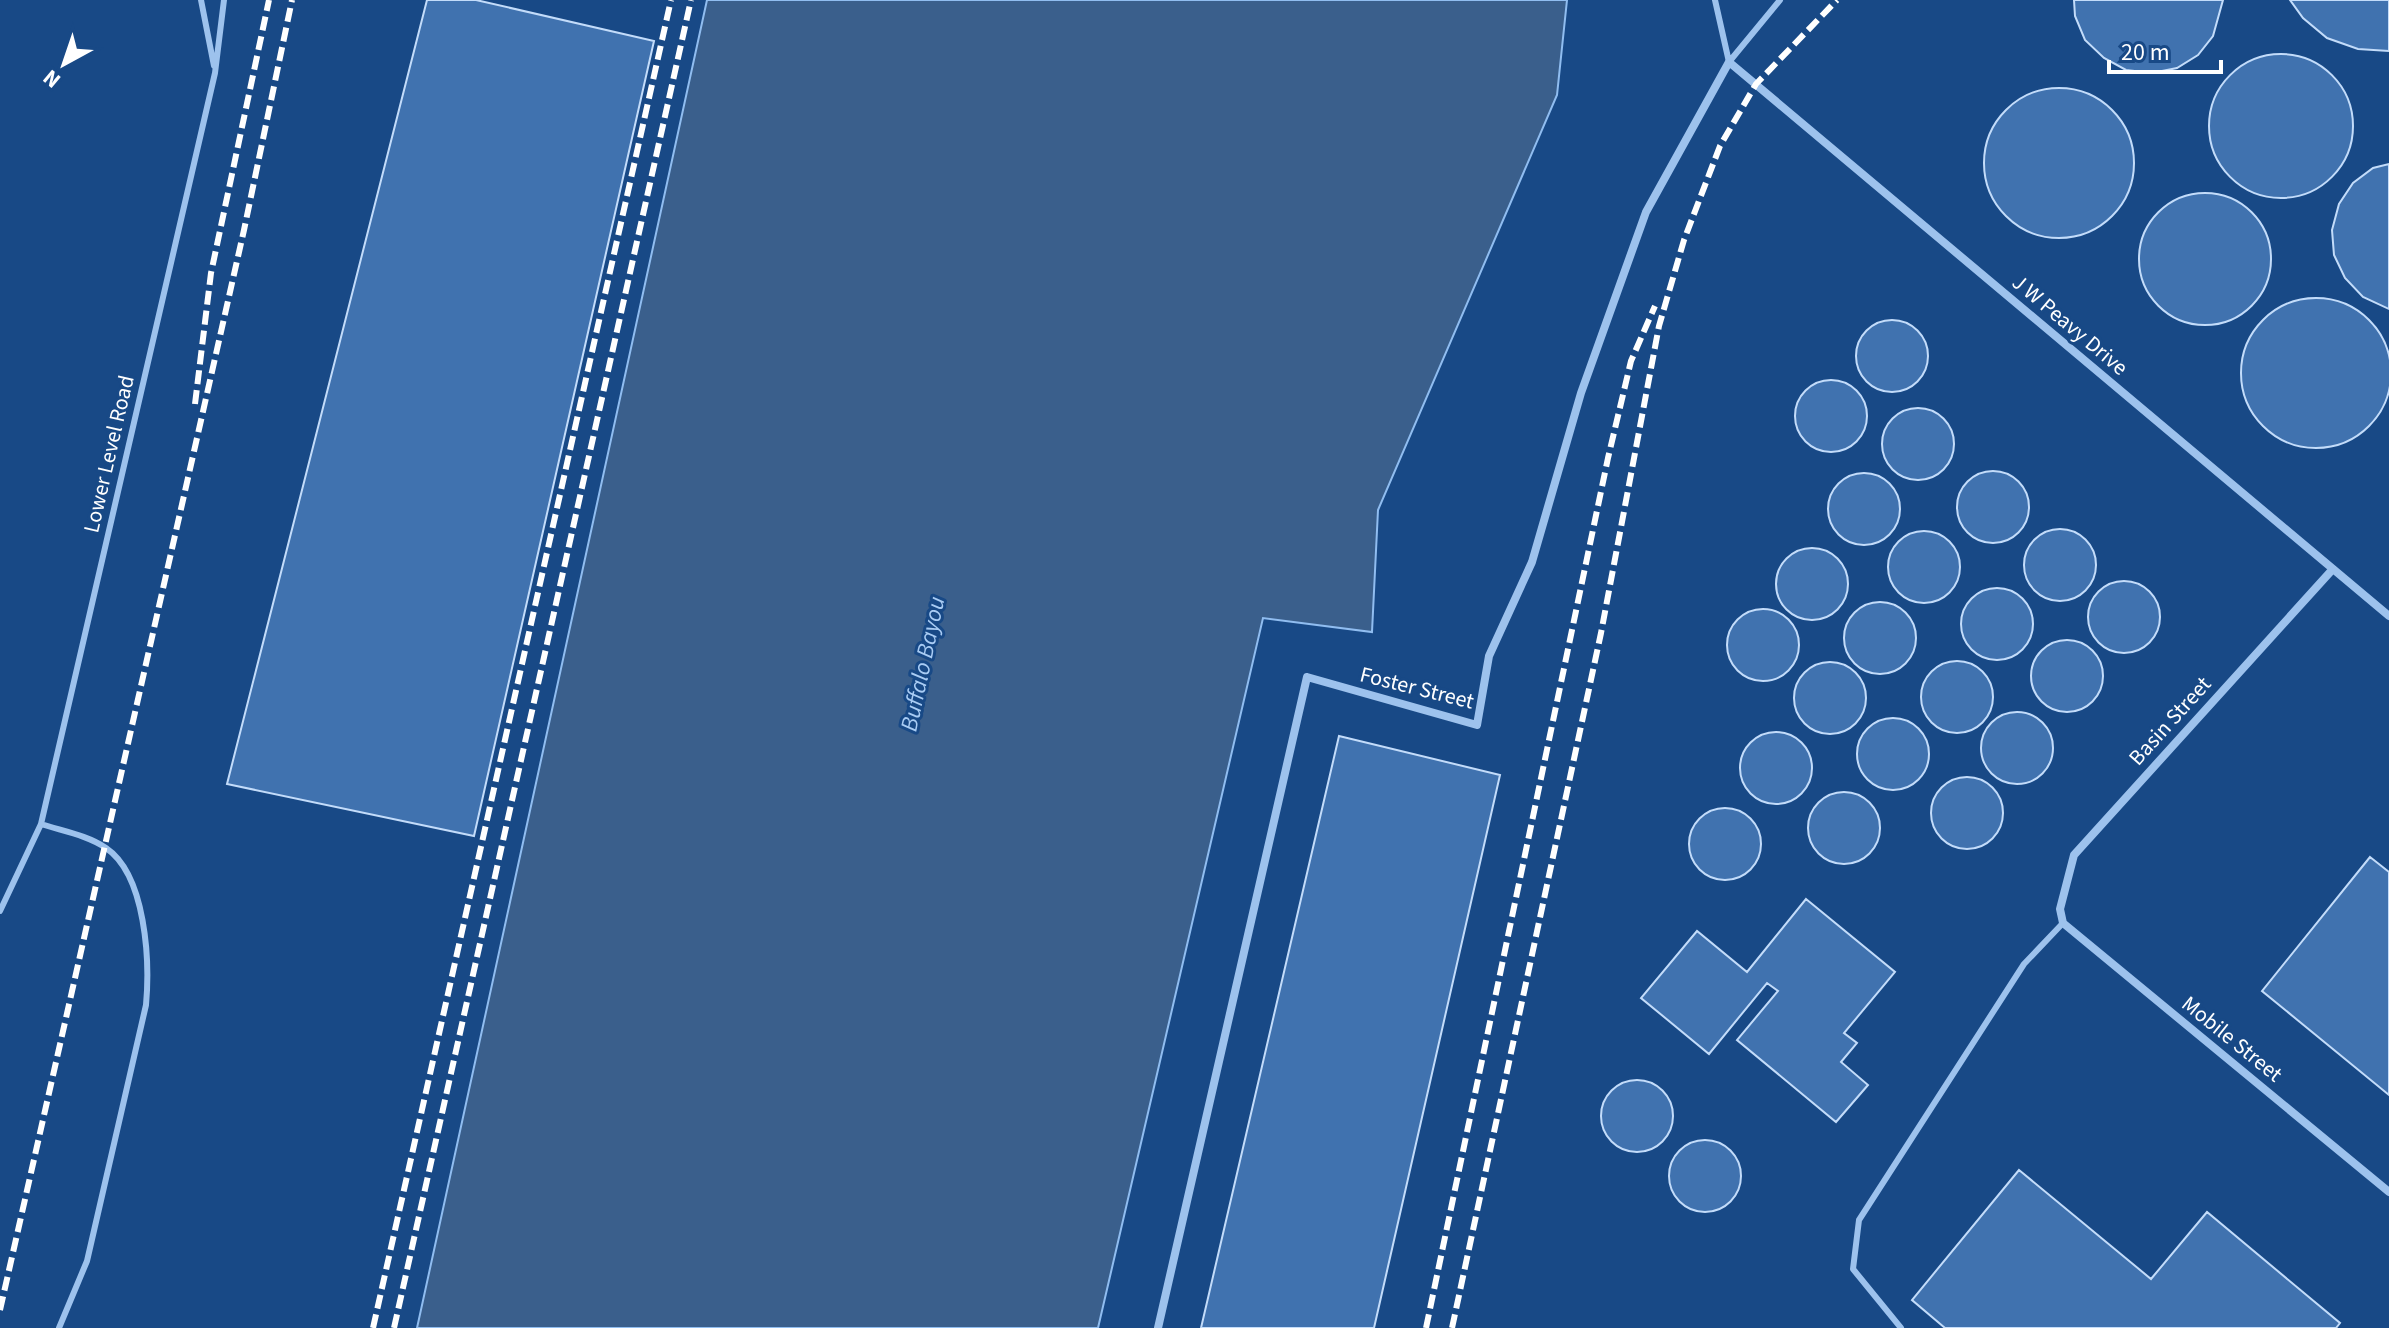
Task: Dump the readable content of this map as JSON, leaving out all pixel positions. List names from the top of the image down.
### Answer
{
  "streets": {
    "street": [
      "J W Peavy Drive",
      "Foster Street",
      "Basin Street",
      "Mobile Street"
    ],
    "lane": ["Lower Level Road"]
  },
  "crossings": [
    ["J W Peavy Drive", "Foster Street"],
    ["J W Peavy Drive", "Basin Street"],
    ["Basin Street", "Mobile Street"]
  ],
  "water": ["Buffalo Bayou"],
  "scale_bar": "20 m",
  "north": "bottom left"
}
